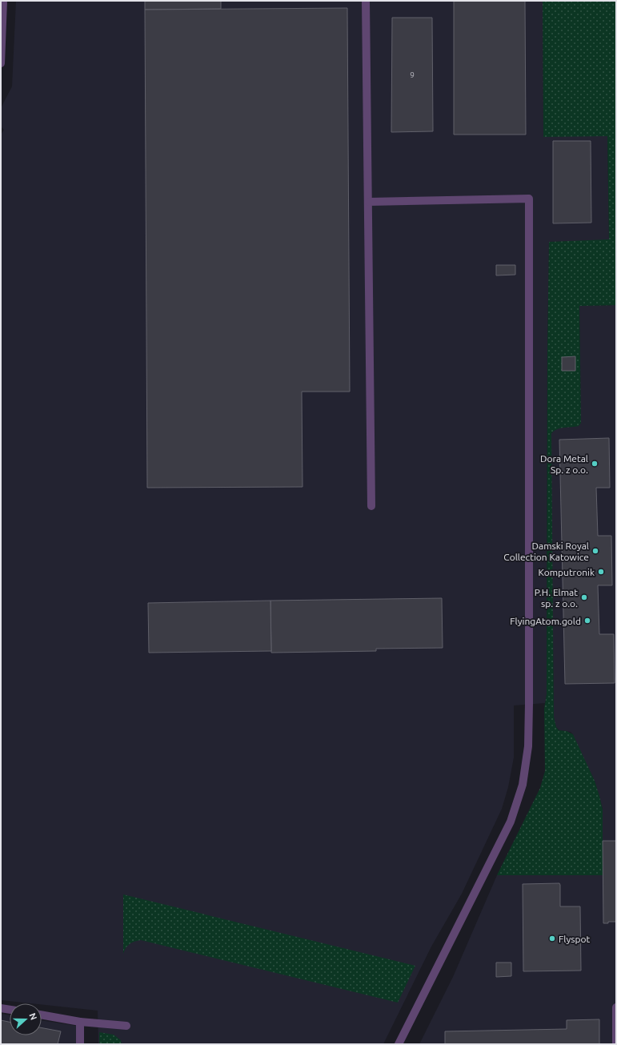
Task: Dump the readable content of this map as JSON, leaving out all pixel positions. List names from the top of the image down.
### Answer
{
  "places": [
    "Dora Metal Sp. z o.o.",
    "Damski Royal Collection Katowice",
    "Komputronik",
    "P.H. Elmat sp. z o.o.",
    "FlyingAtom.gold",
    "Flyspot"
  ],
  "house_numbers": ["9"],
  "north": "right"
}
